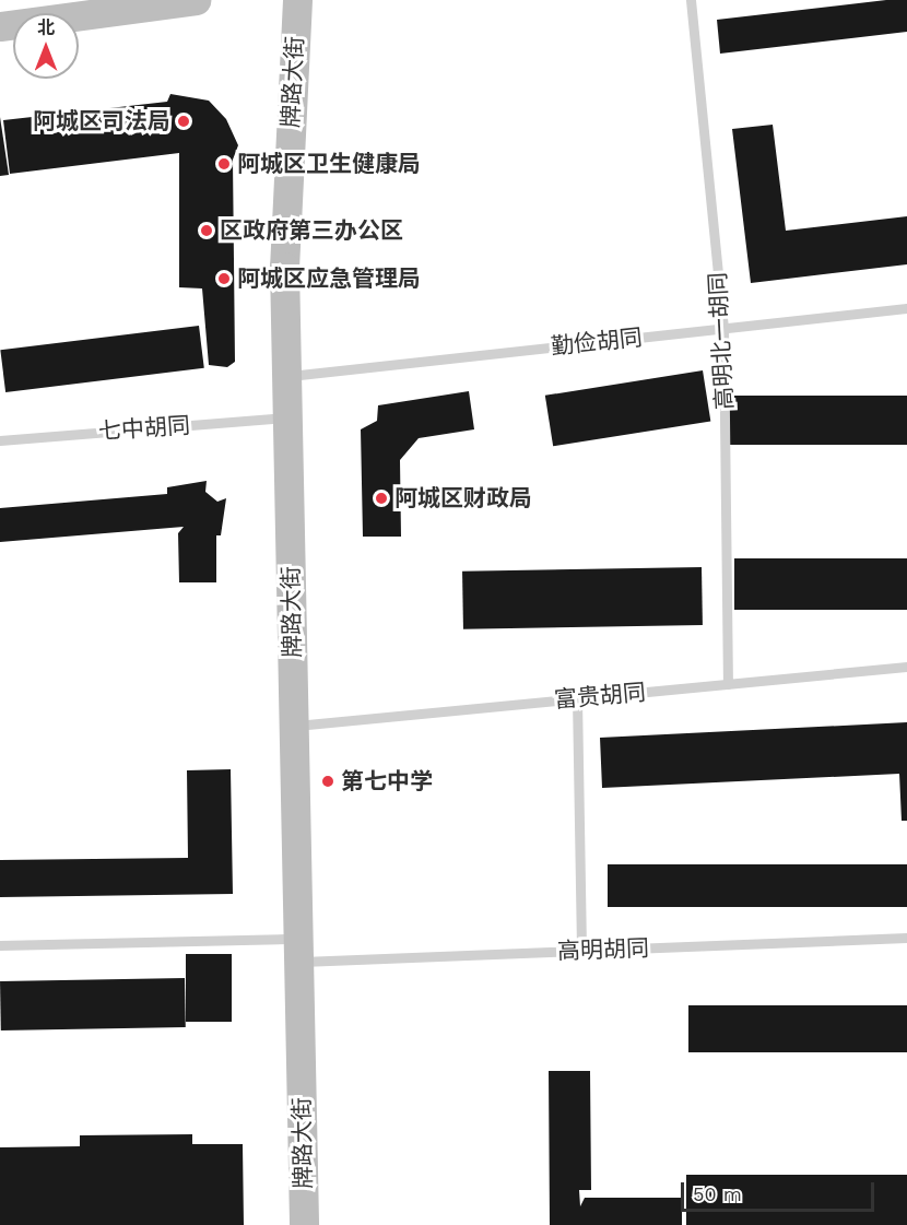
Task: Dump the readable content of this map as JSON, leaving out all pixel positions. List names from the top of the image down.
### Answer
{
  "streets": {
    "street": ["牌路大街"],
    "lane": [
      "高明北一胡同",
      "勤俭胡同",
      "七中胡同",
      "富贵胡同",
      "高明胡同"
    ]
  },
  "crossings": [
    ["牌路大街", "勤俭胡同"],
    ["牌路大街", "七中胡同"],
    ["牌路大街", "富贵胡同"],
    ["牌路大街", "高明胡同"],
    ["高明北一胡同", "勤俭胡同"],
    ["高明北一胡同", "富贵胡同"]
  ],
  "places": [
    "阿城区司法局",
    "阿城区卫生健康局",
    "区政府第三办公区",
    "阿城区应急管理局",
    "阿城区财政局",
    "第七中学"
  ],
  "scale_bar": "50 m",
  "north": "top"
}
